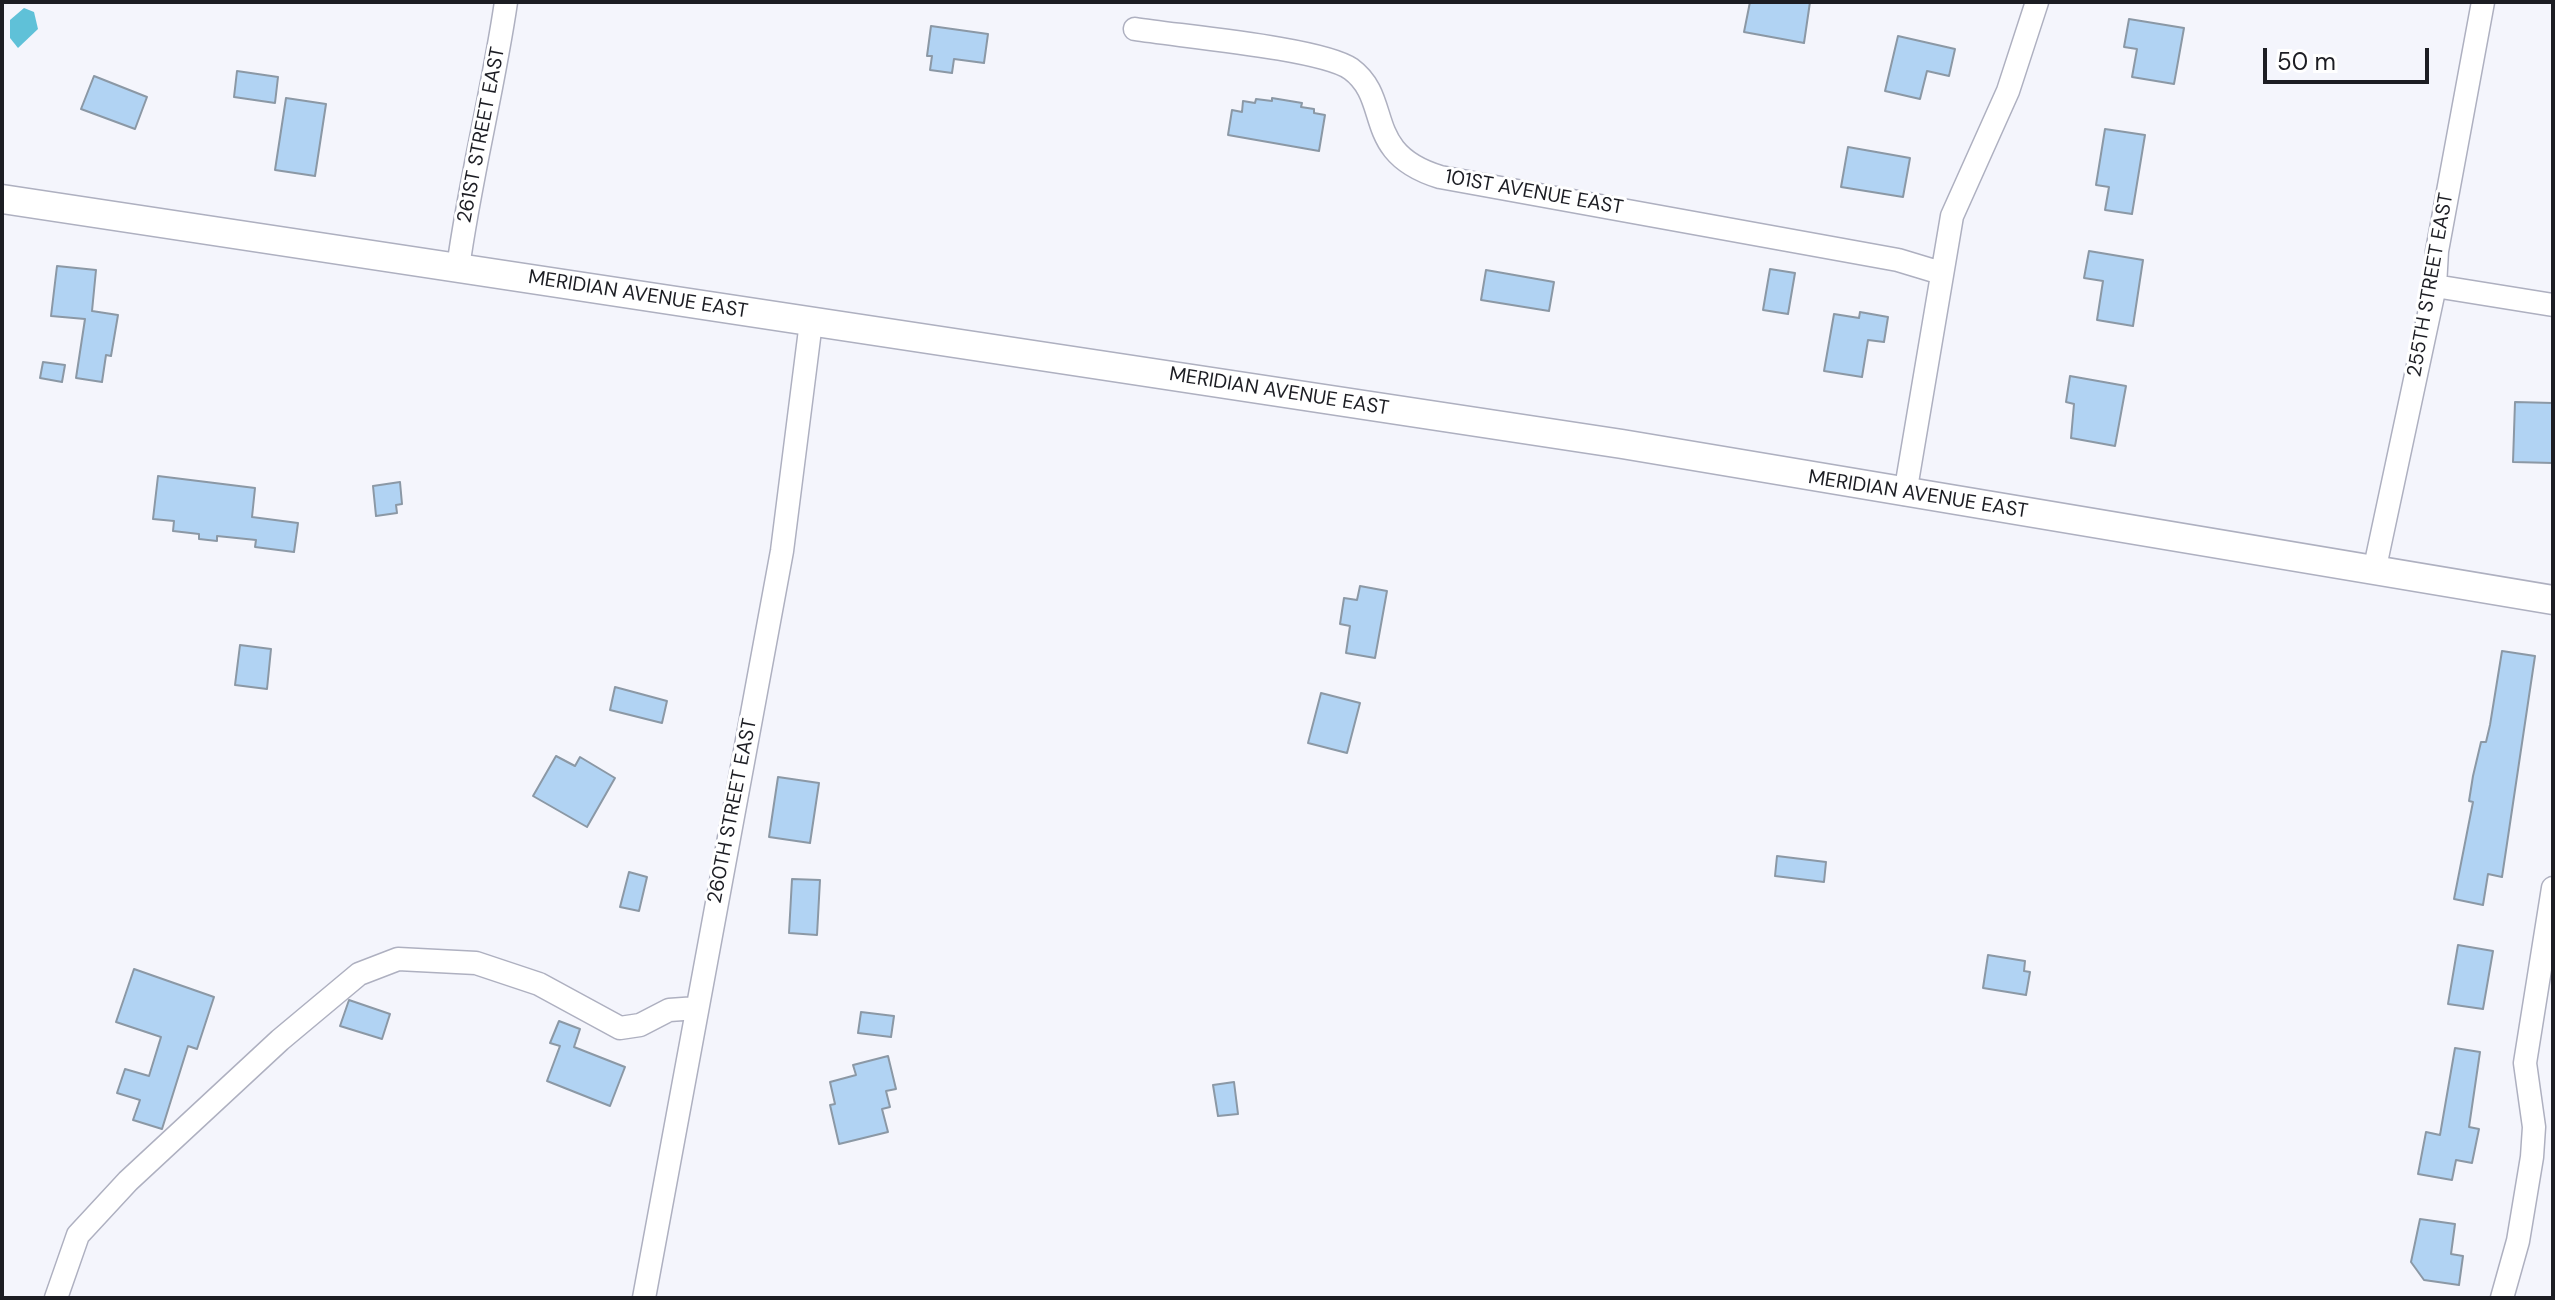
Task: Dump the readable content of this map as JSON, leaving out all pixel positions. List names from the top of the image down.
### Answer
{
  "streets": {
    "main road": ["MERIDIAN AVENUE EAST"],
    "street": [
      "261ST STREET EAST",
      "101ST AVENUE EAST",
      "255TH STREET EAST",
      "260TH STREET EAST"
    ]
  },
  "crossings": [
    ["261ST STREET EAST", "MERIDIAN AVENUE EAST"],
    ["255TH STREET EAST", "MERIDIAN AVENUE EAST"],
    ["MERIDIAN AVENUE EAST", "260TH STREET EAST"]
  ],
  "scale_bar": "50 m"
}
